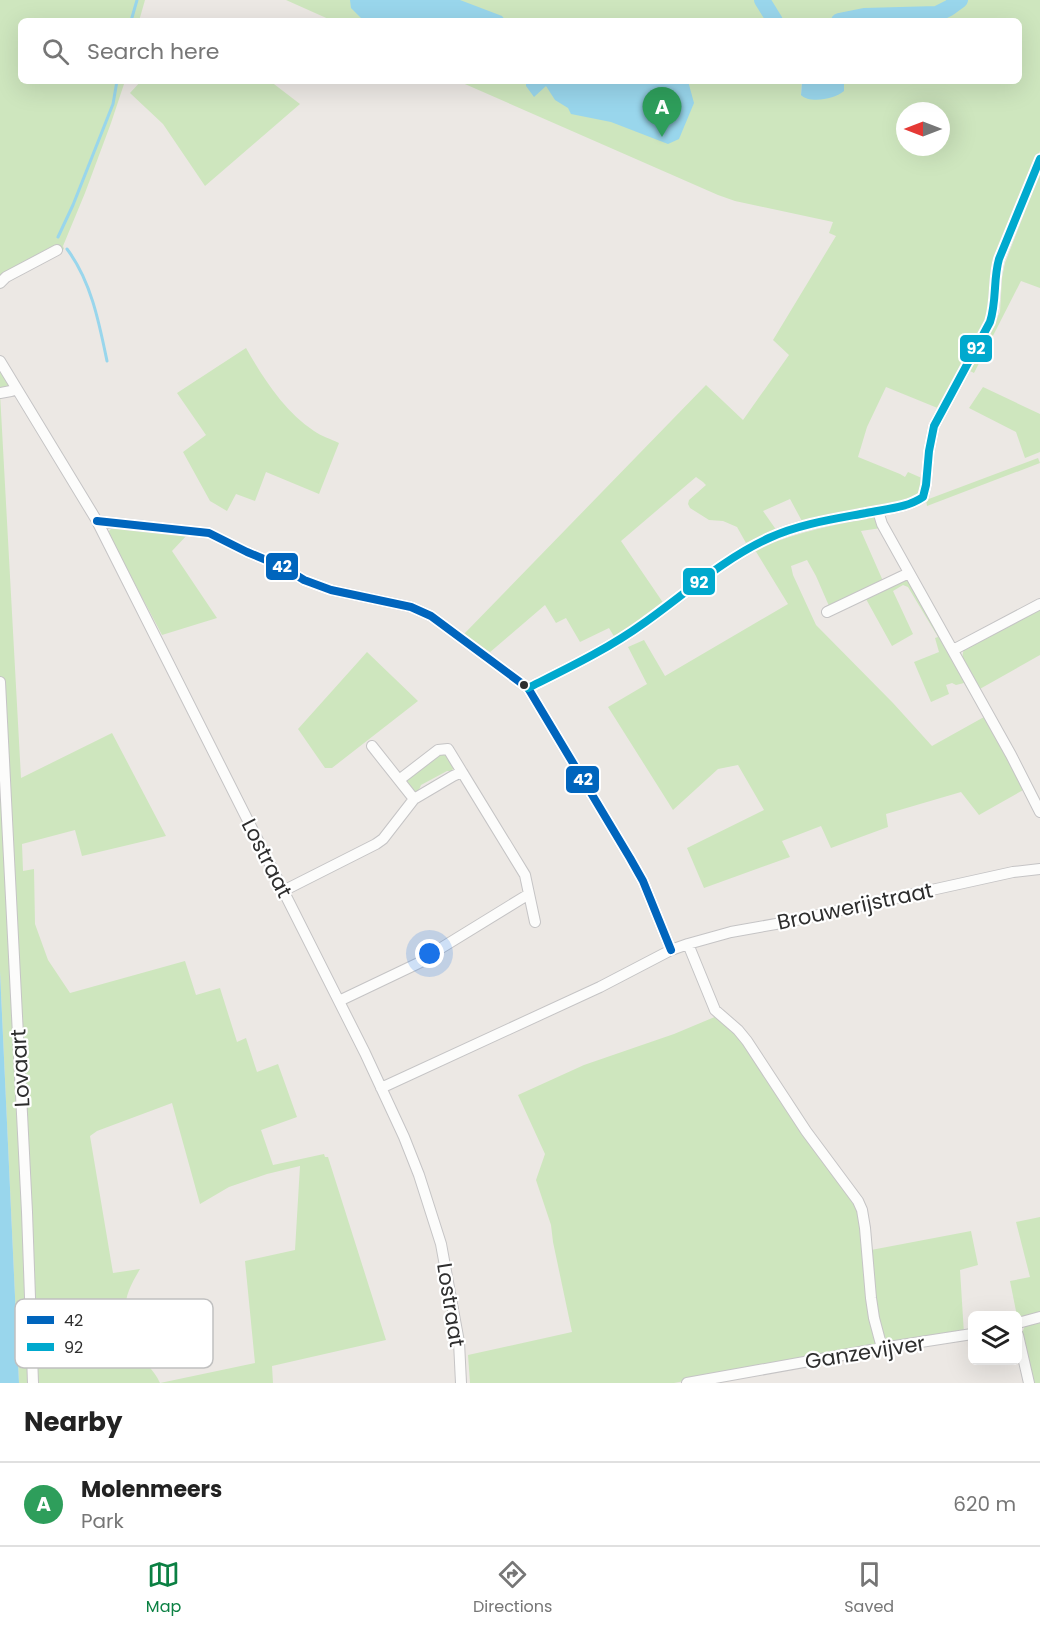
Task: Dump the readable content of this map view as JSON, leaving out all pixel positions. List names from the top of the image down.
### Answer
{
  "streets": {
    "street": [
      "Lostraat",
      "Brouwerijstraat",
      "Lovaart",
      "Ganzevijver"
    ]
  },
  "crossings": [
    ["Lostraat", "Brouwerijstraat"]
  ],
  "lines": ["transit line 92", "transit line 42"],
  "legend": ["42", "92"],
  "north": "left",
  "page": {
    "search": "Search here",
    "pins": "A",
    "heading": "Nearby",
    "list": [
      {
        "mark": "A",
        "name": "Molenmeers",
        "note": "Park",
        "value": "620 m"
      }
    ],
    "nav": ["Map", "Directions", "Saved"]
  }
}
